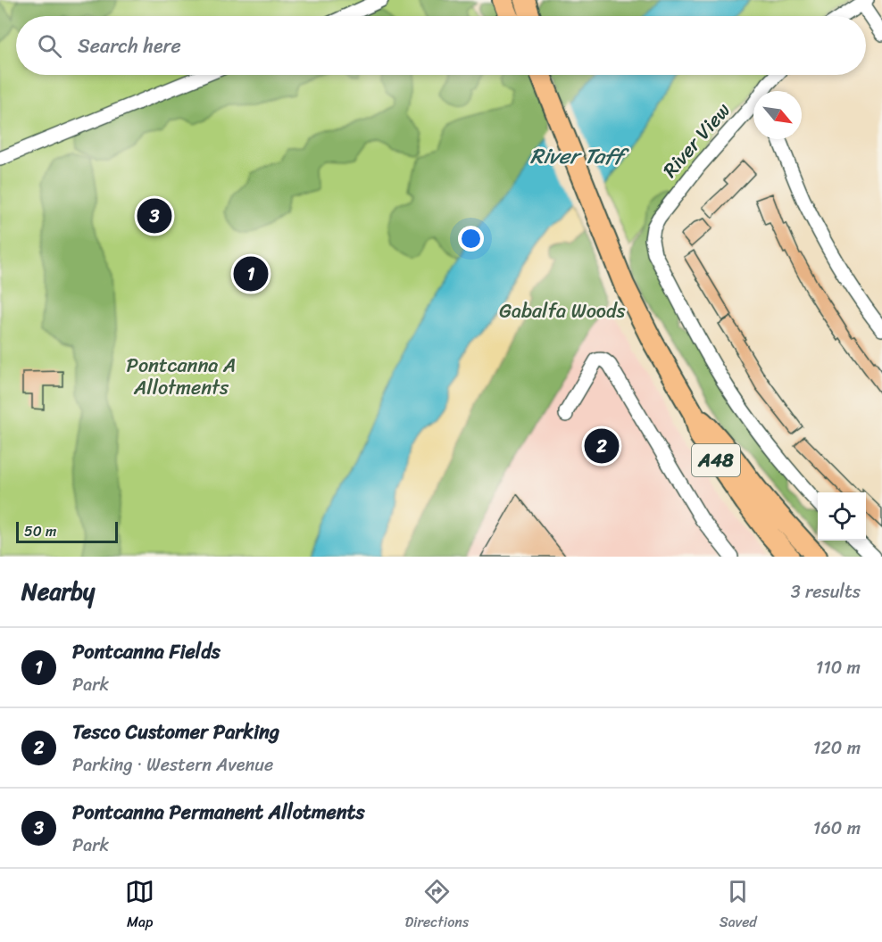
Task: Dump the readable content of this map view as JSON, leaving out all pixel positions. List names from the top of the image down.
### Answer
{
  "streets": {
    "highway": ["A48"],
    "street": ["River View"]
  },
  "water": ["River Taff"],
  "parks": ["Gabalfa Woods", "Pontcanna A Allotments"],
  "scale_bar": "50 m",
  "north": "bottom right",
  "page": {
    "search": "Search here",
    "pins": ["3", "1", "2"],
    "scale": "50 m",
    "heading": ["Nearby", "3 results"],
    "list": [
      {
        "mark": "1",
        "name": "Pontcanna Fields",
        "note": "Park",
        "value": "110 m"
      },
      {
        "mark": "2",
        "name": "Tesco Customer Parking",
        "note": "Parking · Western Avenue",
        "value": "120 m"
      },
      {
        "mark": "3",
        "name": "Pontcanna Permanent Allotments",
        "note": "Park",
        "value": "160 m"
      }
    ],
    "nav": ["Map", "Directions", "Saved"]
  }
}
